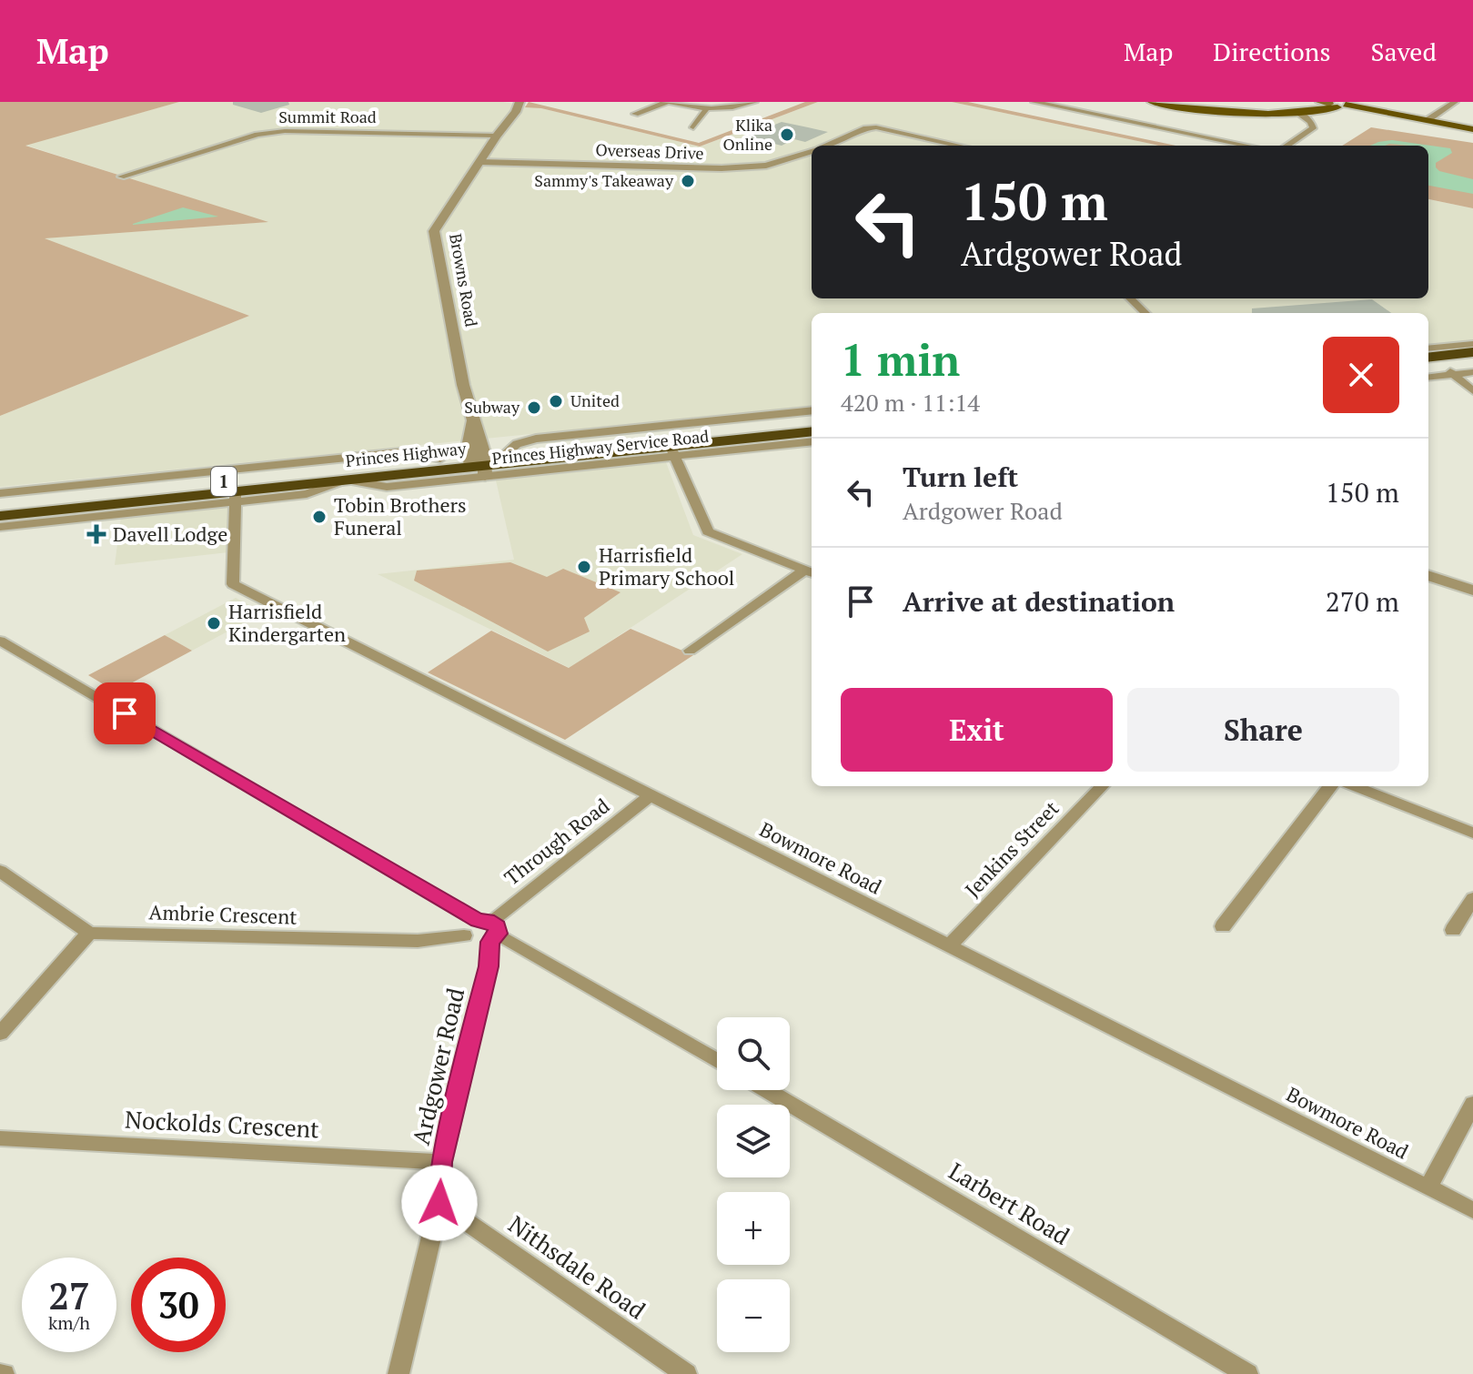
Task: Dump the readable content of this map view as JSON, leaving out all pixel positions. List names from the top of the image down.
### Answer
{
  "streets": {
    "highway": ["Princes Highway", "1"],
    "street": [
      "Summit Road",
      "Overseas Drive",
      "Browns Road",
      "Princes Highway Service Road",
      "Through Road",
      "Jenkins Street",
      "Bowmore Road",
      "Ambrie Crescent",
      "Ardgower Road",
      "Nockolds Crescent",
      "Larbert Road",
      "Nithsdale Road"
    ]
  },
  "crossings": [
    ["Summit Road", "Browns Road"],
    ["Overseas Drive", "Browns Road"],
    ["Browns Road", "Princes Highway"],
    ["Princes Highway Service Road", "Princes Highway"],
    ["Princes Highway", "Bowmore Road"],
    ["Through Road", "Bowmore Road"],
    ["Through Road", "Ambrie Crescent"],
    ["Through Road", "Ardgower Road"],
    ["Jenkins Street", "Bowmore Road"],
    ["Ardgower Road", "Nockolds Crescent"],
    ["Ardgower Road", "Nithsdale Road"]
  ],
  "places": {
    "other": [
      "Klika Online",
      "Sammy's Takeaway",
      "United",
      "Subway",
      "Tobin Brothers Funeral",
      "Harrisfield Primary School",
      "Harrisfield Kindergarten"
    ],
    "health": ["Davell Lodge"]
  },
  "page": {
    "header": "Map",
    "nav": ["Map", "Directions", "Saved"],
    "turn": ["150 m", "Ardgower Road"],
    "heading": ["1 min", "420 m · 11:14"],
    "list": [
      {
        "name": "Turn left",
        "note": "Ardgower Road",
        "value": "150 m"
      },
      {
        "name": "Arrive at destination",
        "value": "270 m"
      }
    ],
    "buttons": ["Exit", "Share"],
    "map_buttons": ["+", "−"],
    "speed": "27 km/h",
    "limit": "30"
  }
}
